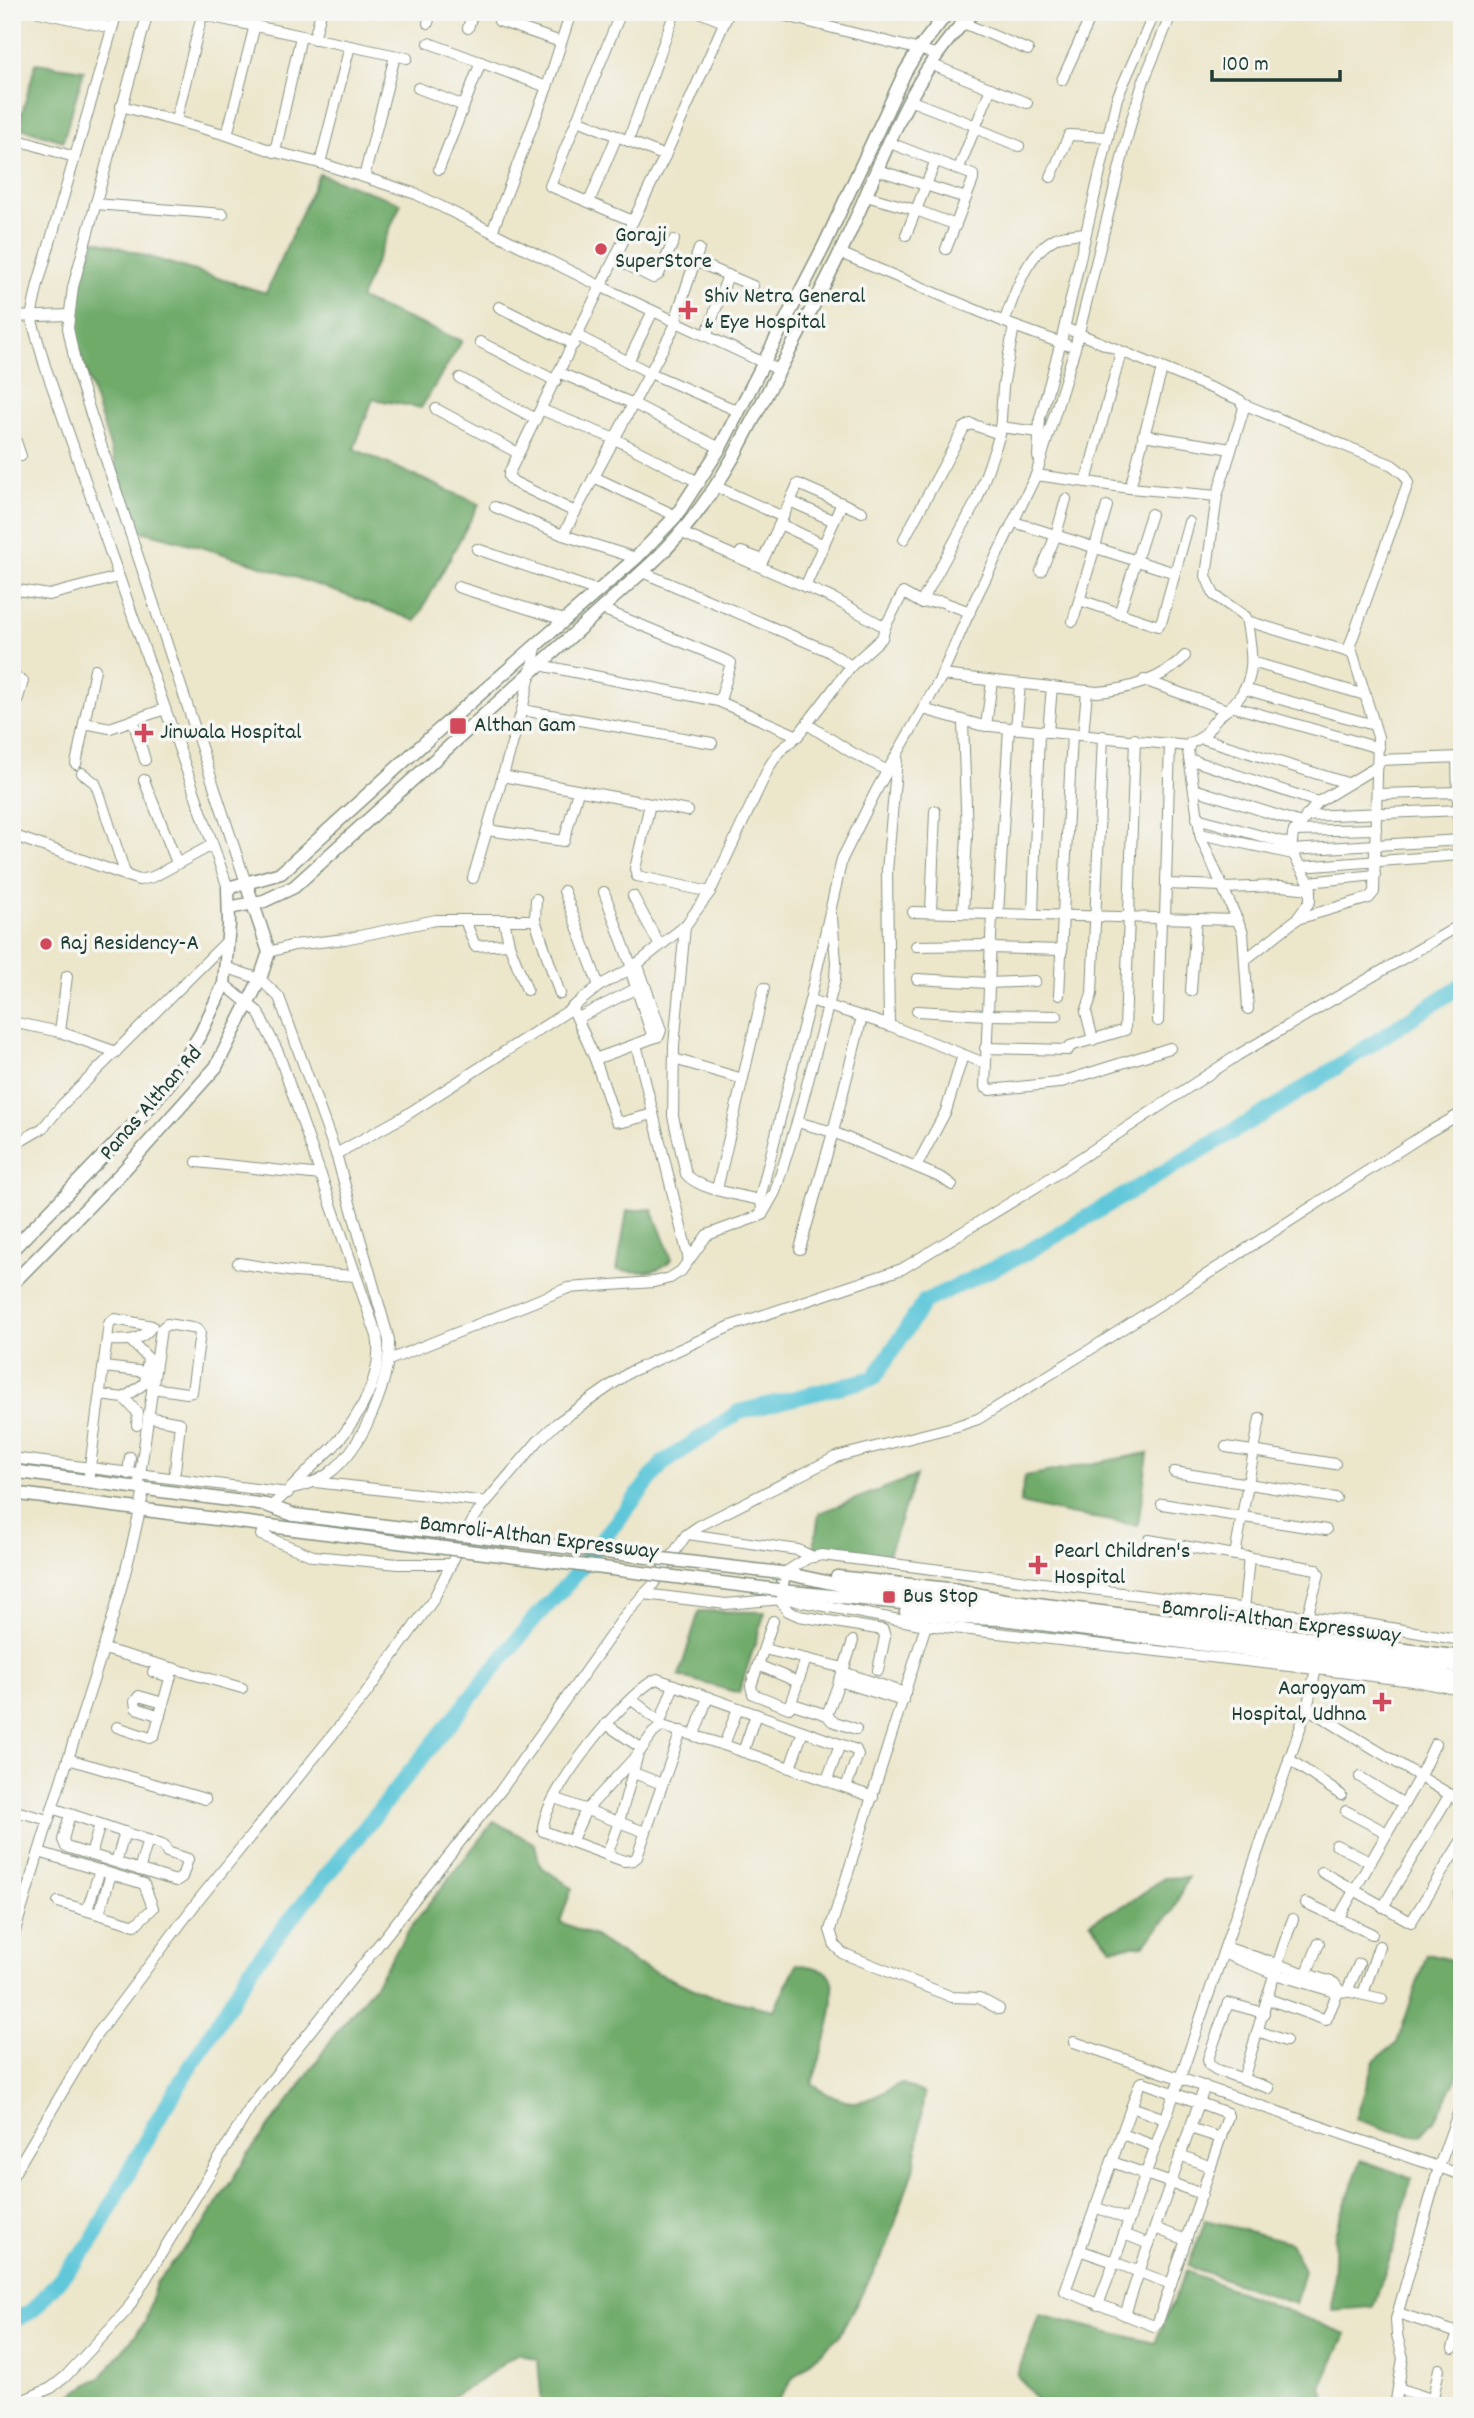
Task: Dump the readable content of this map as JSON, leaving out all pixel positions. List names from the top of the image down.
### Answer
{
  "streets": {
    "main road": ["Panas Althan Rd", "Bamroli-Althan Expressway"]
  },
  "places": {
    "other": ["Goraji SuperStore", "Raj Residency-A"],
    "health": [
      "Shiv Netra General & Eye Hospital",
      "Jinwala Hospital",
      "Pearl Children's Hospital",
      "Aarogyam Hospital, Udhna"
    ],
    "transit": ["Althan Gam", "Bus Stop"]
  },
  "scale_bar": "100 m"
}
